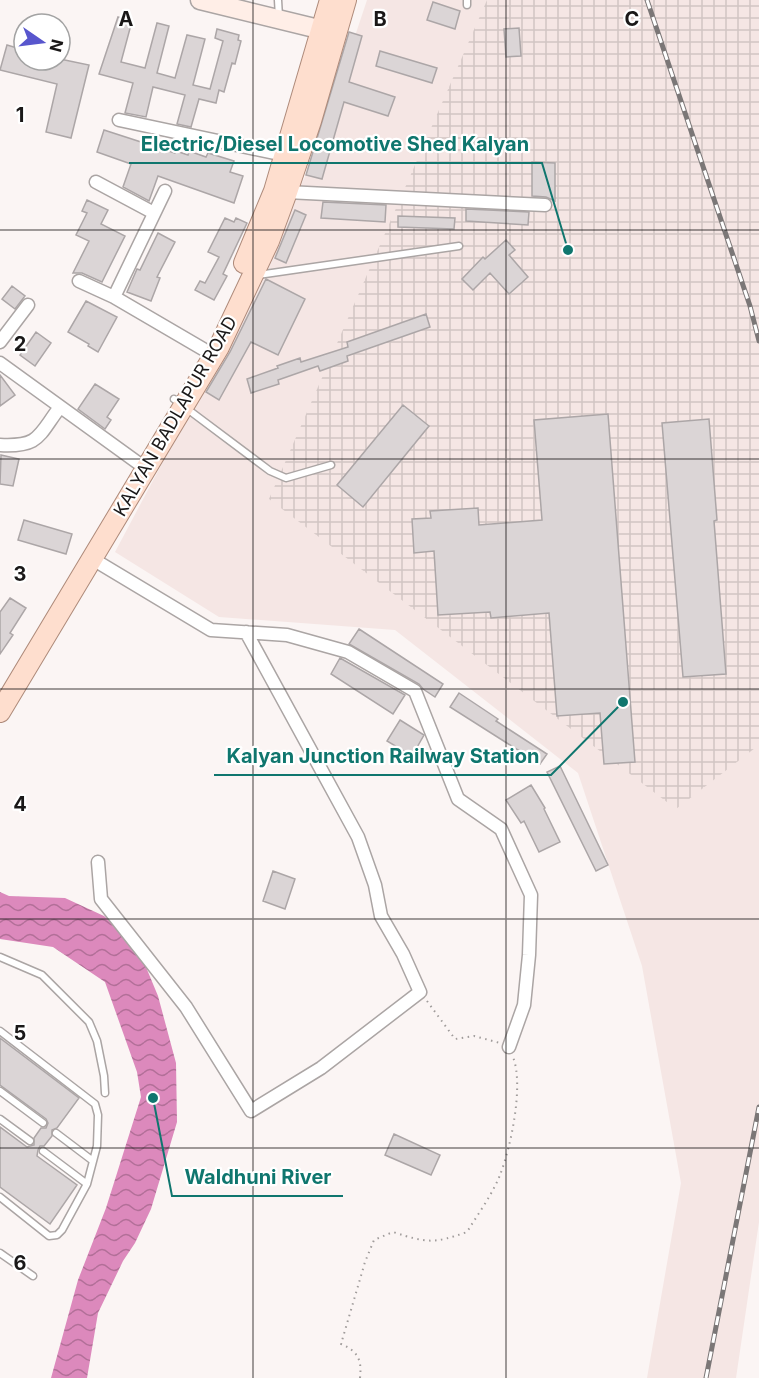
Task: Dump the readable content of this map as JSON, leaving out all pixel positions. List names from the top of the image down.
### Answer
{
  "streets": {
    "main road": ["KALYAN BADLAPUR ROAD"]
  },
  "places": ["Electric/Diesel Locomotive Shed Kalyan", "Kalyan Junction Railway Station", "Waldhuni River"],
  "north": "right",
  "grid": {
    "columns": ["A", "B", "C"],
    "rows": [
      "1",
      "2",
      "3",
      "4",
      "5",
      "6"
    ]
  }
}
